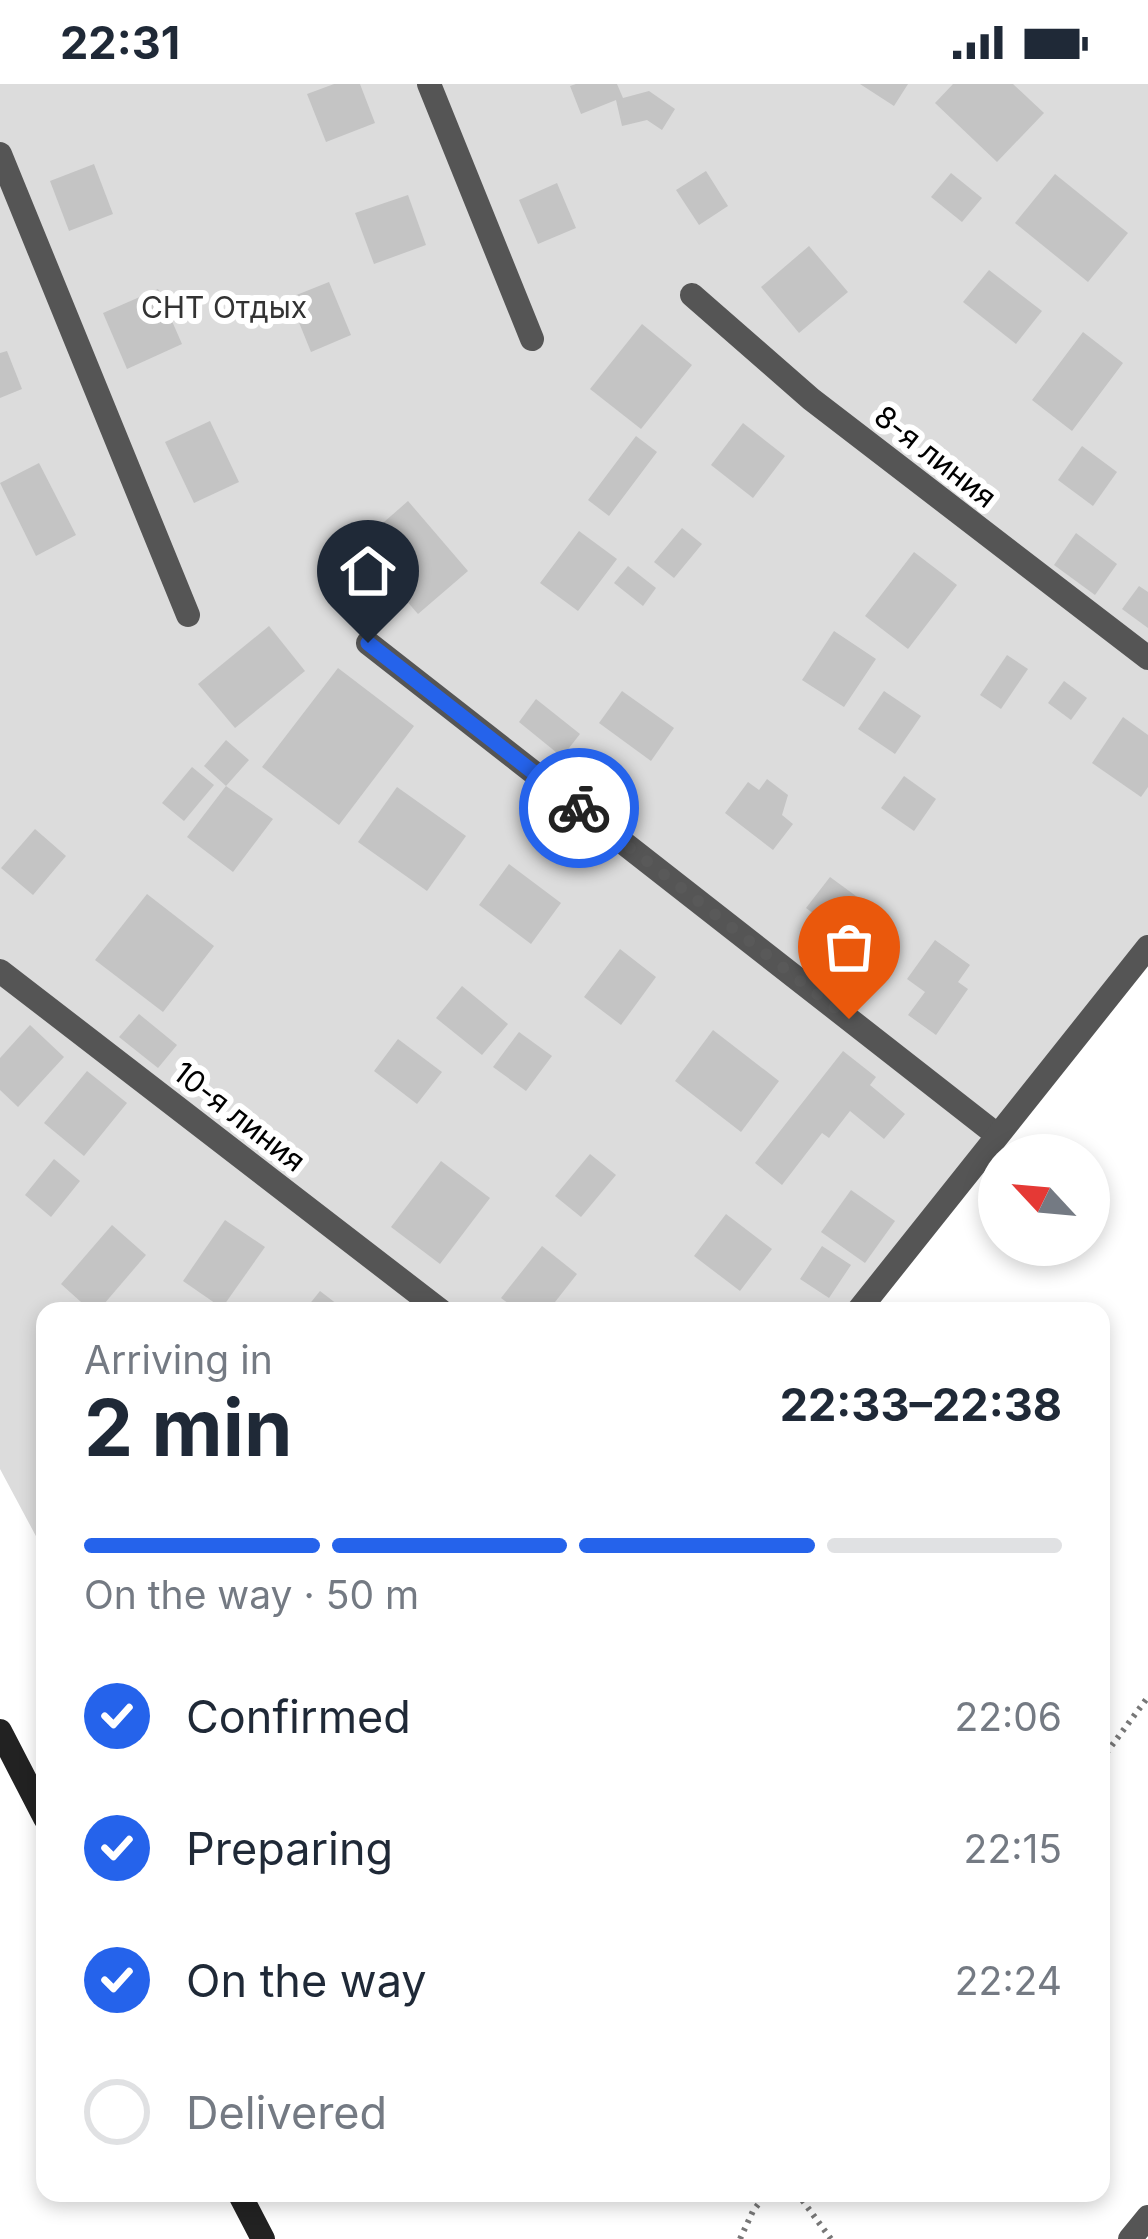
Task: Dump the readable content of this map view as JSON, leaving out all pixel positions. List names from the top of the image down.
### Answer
{
  "streets": {
    "street": ["8-я линия", "10-я линия"]
  },
  "parks": ["СНТ Отдых"],
  "north": "top left",
  "page": {
    "status": "22:31",
    "heading": ["2 min", "Arriving in", "22:33–22:38"],
    "bar": "On the way · 50 m",
    "list": [
      ["Confirmed", "22:06"],
      ["Preparing", "22:15"],
      ["On the way", "22:24"],
      "Delivered"
    ]
  }
}
